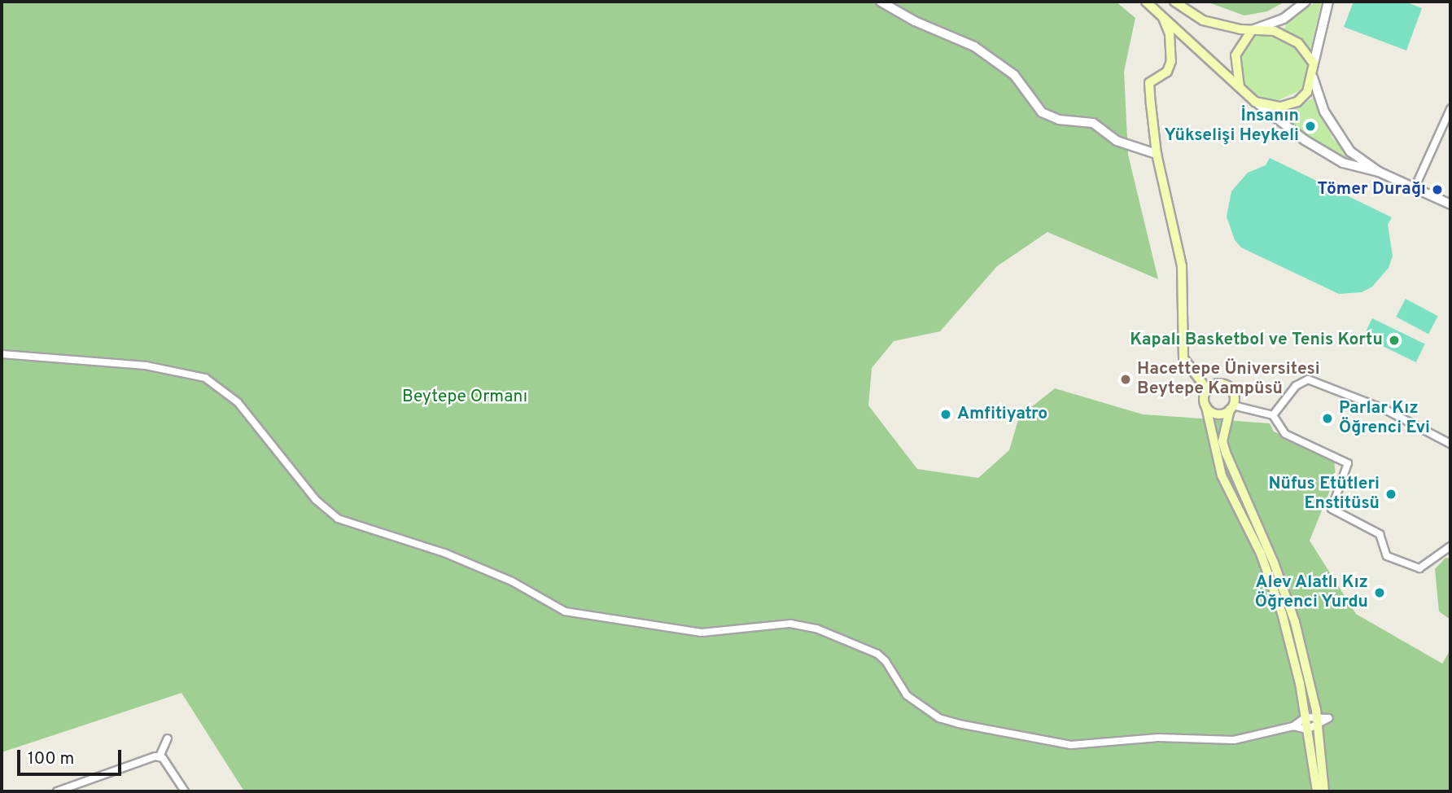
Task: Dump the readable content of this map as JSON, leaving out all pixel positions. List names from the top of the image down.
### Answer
{
  "parks": ["Beytepe Ormanı"],
  "places": [
    "İnsanın Yükselişi Heykeli",
    "Tömer Durağı",
    "Kapalı Basketbol ve Tenis Kortu",
    "Hacettepe Üniversitesi Beytepe Kampüsü",
    "Amfitiyatro",
    "Parlar Kız Öğrenci Evi",
    "Nüfus Etütleri Enstitüsü",
    "Alev Alatlı Kız Öğrenci Yurdu"
  ],
  "scale_bar": "100 m"
}
